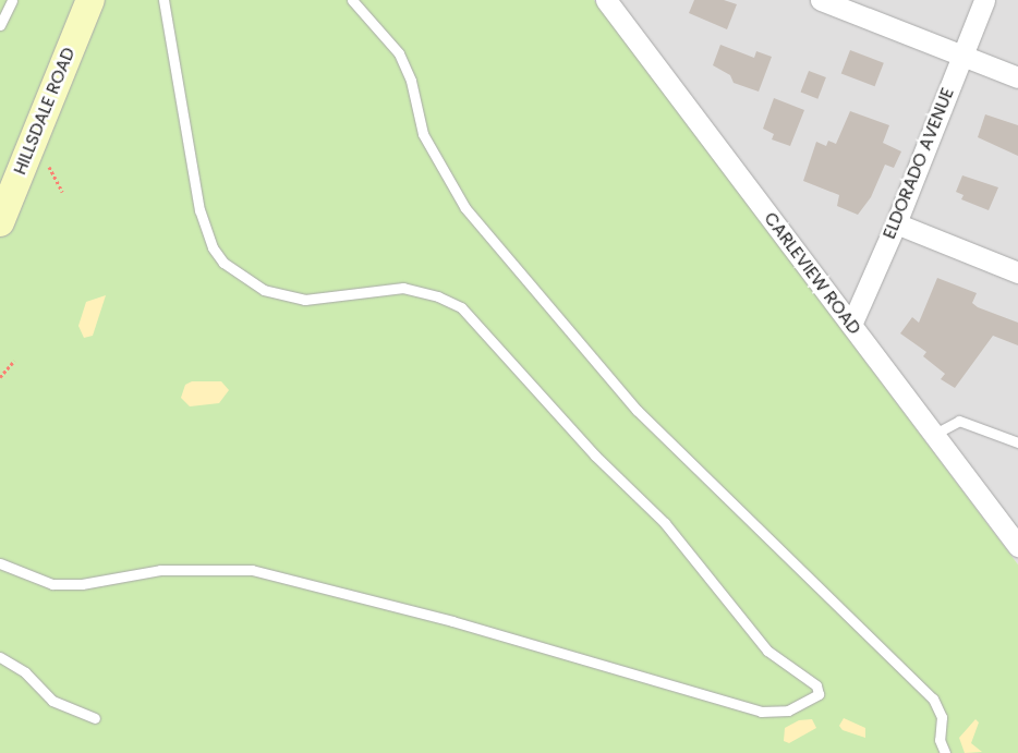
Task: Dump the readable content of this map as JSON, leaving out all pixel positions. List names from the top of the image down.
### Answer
{
  "streets": {
    "main road": ["HILLSDALE ROAD"],
    "street": ["ELDORADO AVENUE", "CARLEVIEW ROAD"]
  },
  "crossings": [
    ["ELDORADO AVENUE", "CARLEVIEW ROAD"]
  ]
}
